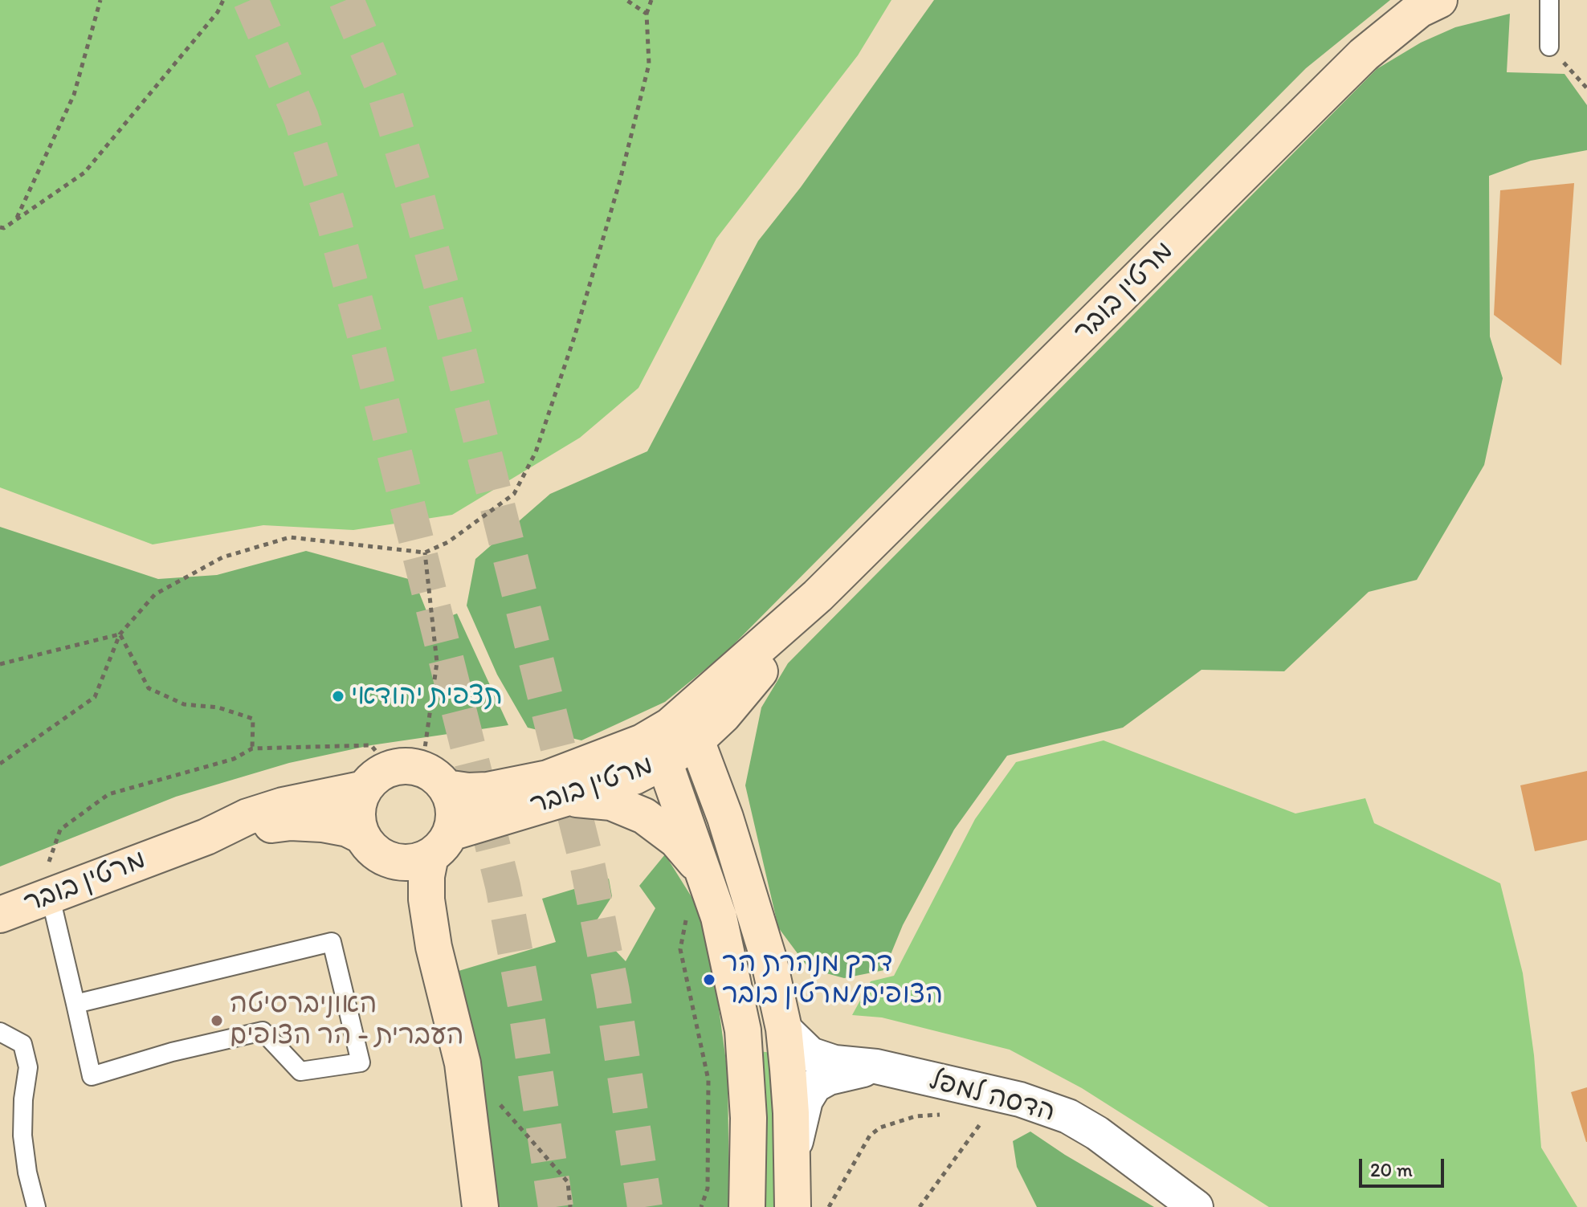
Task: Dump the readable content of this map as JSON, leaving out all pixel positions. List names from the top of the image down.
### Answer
{
  "streets": {
    "street": ["מרטין בובר", "הדסה למפל"]
  },
  "places": ["תצפית יהודאי", "דרך מנהרת הר הצופים/מרטין בובר", "האוניברסיטה העברית - הר הצופים"],
  "scale_bar": "20 m"
}
